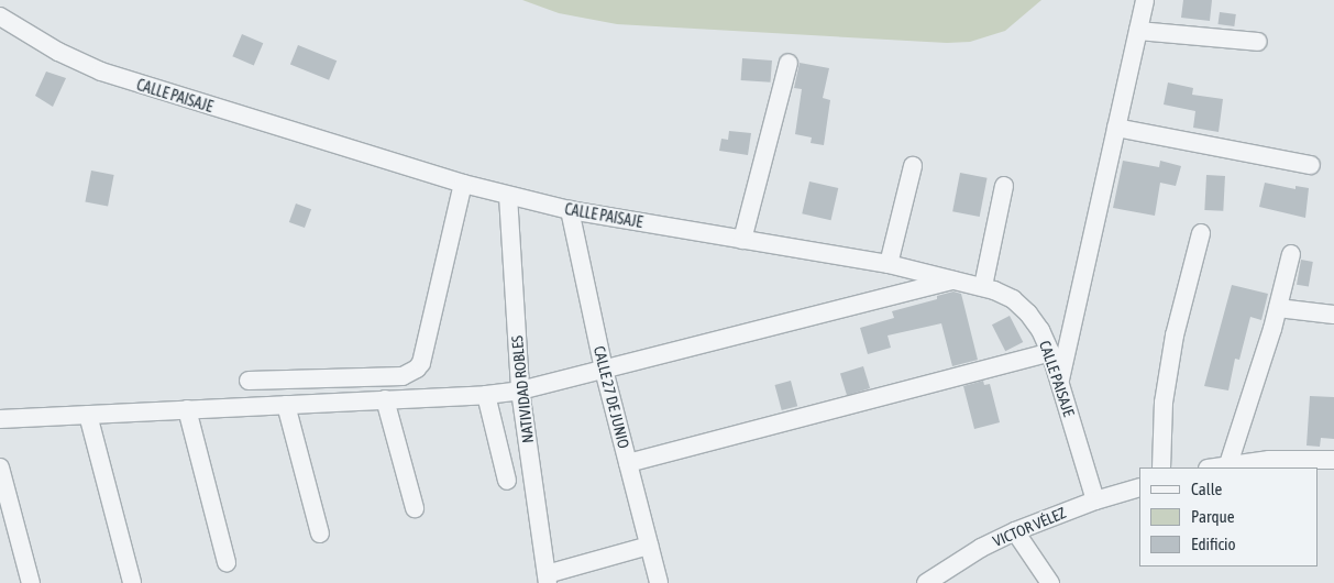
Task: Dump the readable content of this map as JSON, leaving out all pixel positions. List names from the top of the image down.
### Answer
{
  "streets": {
    "street": [
      "CALLE PAISAJE",
      "NATIVIDAD ROBLES",
      "CALLE 27 DE JUNIO",
      "VICTOR VÉLEZ"
    ]
  },
  "crossings": [
    ["CALLE PAISAJE", "NATIVIDAD ROBLES"],
    ["CALLE PAISAJE", "CALLE 27 DE JUNIO"],
    ["CALLE PAISAJE", "VICTOR VÉLEZ"]
  ],
  "legend": ["Calle", "Parque", "Edificio"]
}
